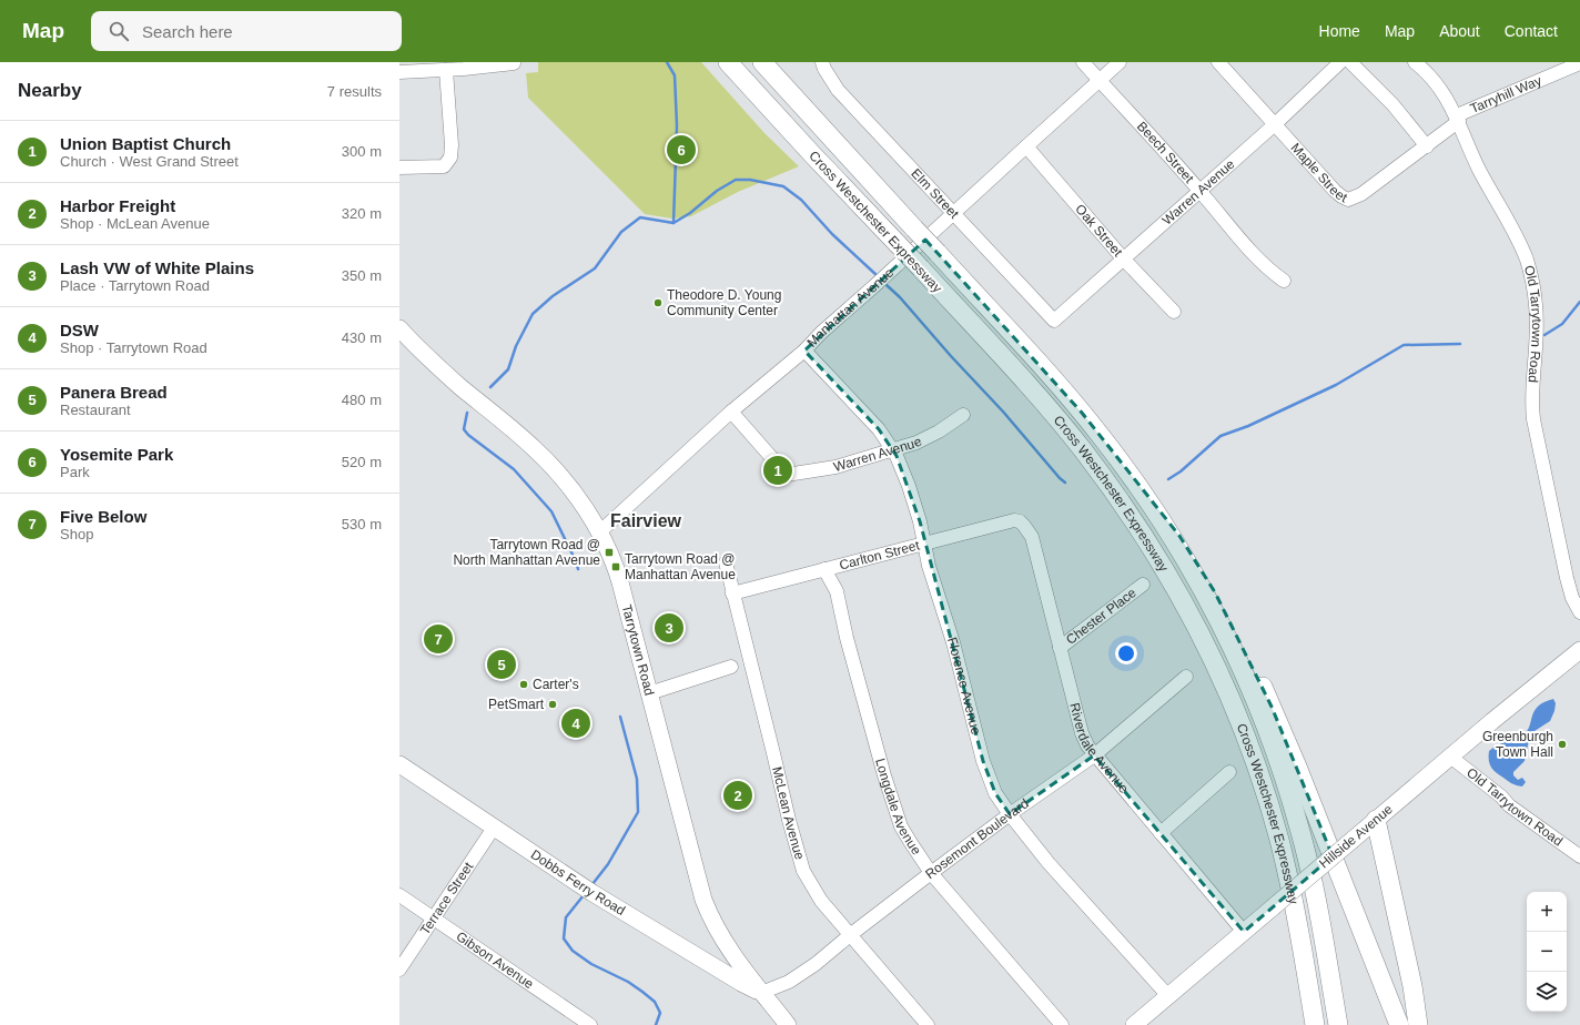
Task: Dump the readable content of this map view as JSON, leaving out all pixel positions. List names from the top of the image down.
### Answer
{
  "streets": {
    "highway": ["Cross Westchester Expressway"],
    "main road": ["Tarrytown Road", "Hillside Avenue", "Dobbs Ferry Road"],
    "street": [
      "Tarryhill Way",
      "Beech Street",
      "Maple Street",
      "Warren Avenue",
      "Elm Street",
      "Oak Street",
      "Manhattan Avenue",
      "Old Tarrytown Road",
      "Carlton Street",
      "Chester Place",
      "Florence Avenue",
      "Riverdale Avenue",
      "Longdale Avenue",
      "McLean Avenue",
      "Rosemont Boulevard",
      "Terrace Street",
      "Gibson Avenue"
    ]
  },
  "crossings": [
    ["Tarryhill Way", "Maple Street"],
    ["Tarryhill Way", "Old Tarrytown Road"],
    ["Beech Street", "Warren Avenue"],
    ["Beech Street", "Manhattan Avenue"],
    ["Maple Street", "Warren Avenue"],
    ["Maple Street", "Old Tarrytown Road"],
    ["Warren Avenue", "Elm Street"],
    ["Warren Avenue", "Oak Street"],
    ["Warren Avenue", "Manhattan Avenue"],
    ["Warren Avenue", "Florence Avenue"],
    ["Elm Street", "Manhattan Avenue"],
    ["Oak Street", "Manhattan Avenue"],
    ["Manhattan Avenue", "Tarrytown Road"],
    ["Manhattan Avenue", "Florence Avenue"],
    ["Old Tarrytown Road", "Hillside Avenue"],
    ["Carlton Street", "Florence Avenue"],
    ["Carlton Street", "Riverdale Avenue"],
    ["Carlton Street", "Longdale Avenue"],
    ["Carlton Street", "McLean Avenue"],
    ["Chester Place", "Riverdale Avenue"],
    ["Tarrytown Road", "Rosemont Boulevard"],
    ["Tarrytown Road", "Dobbs Ferry Road"],
    ["Florence Avenue", "Hillside Avenue"],
    ["Florence Avenue", "Rosemont Boulevard"],
    ["Riverdale Avenue", "Hillside Avenue"],
    ["Riverdale Avenue", "Rosemont Boulevard"],
    ["Longdale Avenue", "Rosemont Boulevard"],
    ["McLean Avenue", "Rosemont Boulevard"],
    ["Rosemont Boulevard", "Dobbs Ferry Road"],
    ["Dobbs Ferry Road", "Terrace Street"],
    ["Terrace Street", "Gibson Avenue"]
  ],
  "districts": ["Fairview"],
  "places": {
    "other": [
      "Theodore D. Young Community Center",
      "Carter's",
      "PetSmart",
      "Greenburgh Town Hall"
    ],
    "transit": ["Tarrytown Road @ North Manhattan Avenue", "Tarrytown Road @ Manhattan Avenue"]
  },
  "page": {
    "header": "Map",
    "search": "Search here",
    "nav": [
      "Home",
      "Map",
      "About",
      "Contact"
    ],
    "heading": ["Nearby", "7 results"],
    "list": [
      {
        "mark": "1",
        "name": "Union Baptist Church",
        "note": "Church · West Grand Street",
        "value": "300 m"
      },
      {
        "mark": "2",
        "name": "Harbor Freight",
        "note": "Shop · McLean Avenue",
        "value": "320 m"
      },
      {
        "mark": "3",
        "name": "Lash VW of White Plains",
        "note": "Place · Tarrytown Road",
        "value": "350 m"
      },
      {
        "mark": "4",
        "name": "DSW",
        "note": "Shop · Tarrytown Road",
        "value": "430 m"
      },
      {
        "mark": "5",
        "name": "Panera Bread",
        "note": "Restaurant",
        "value": "480 m"
      },
      {
        "mark": "6",
        "name": "Yosemite Park",
        "note": "Park",
        "value": "520 m"
      },
      {
        "mark": "7",
        "name": "Five Below",
        "note": "Shop",
        "value": "530 m"
      }
    ],
    "pins": [
      "6",
      "1",
      "3",
      "7",
      "5",
      "4",
      "2"
    ],
    "map_buttons": ["+", "−"]
  }
}
